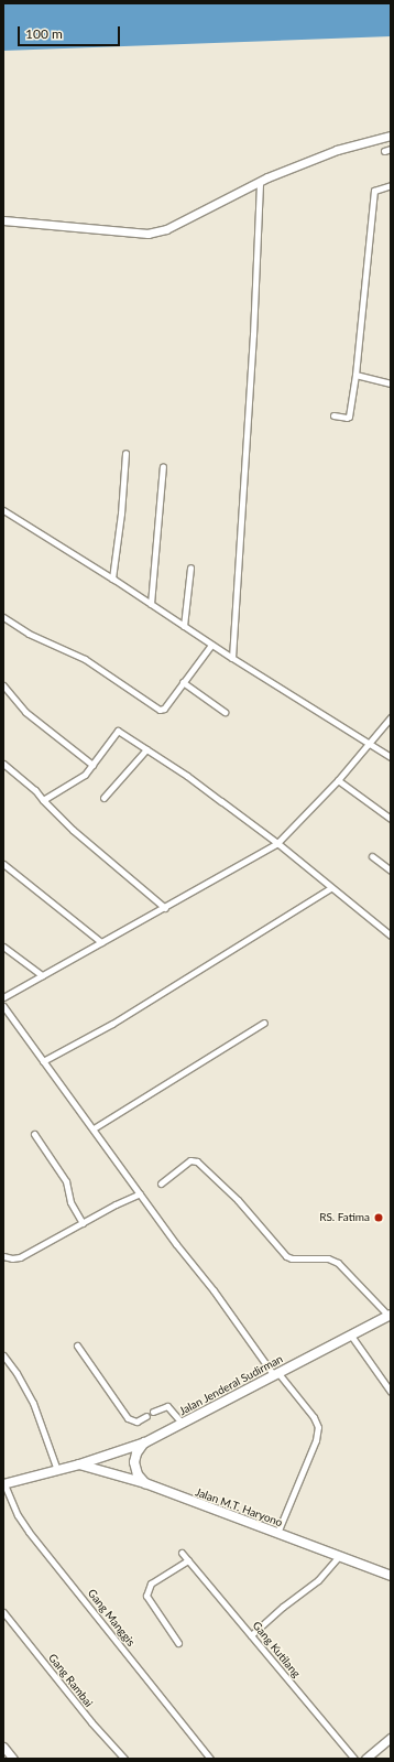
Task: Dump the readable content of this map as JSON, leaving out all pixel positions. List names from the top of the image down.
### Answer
{
  "streets": {
    "main road": ["Jalan Jenderal Sudirman", "Jalan M.T. Haryono"],
    "street": ["Gang Manggis", "Gang Kutilang", "Gang Rambai"]
  },
  "crossings": [
    ["Jalan Jenderal Sudirman", "Jalan M.T. Haryono"],
    ["Jalan Jenderal Sudirman", "Gang Manggis"]
  ],
  "places": ["RS. Fatima"],
  "scale_bar": "100 m"
}
